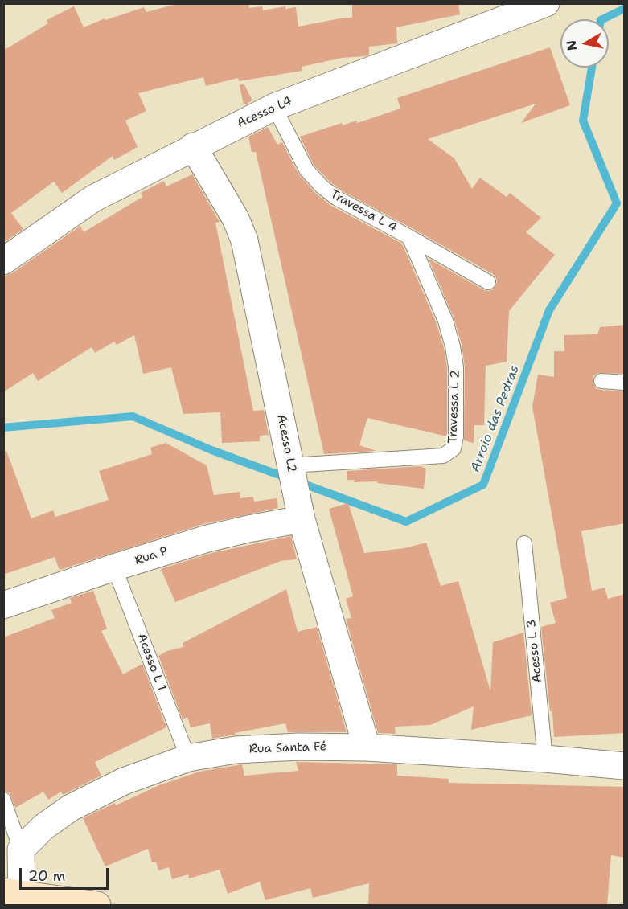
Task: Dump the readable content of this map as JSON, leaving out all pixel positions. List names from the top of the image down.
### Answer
{
  "streets": {
    "street": [
      "Acesso L4",
      "Acesso L2",
      "Rua P",
      "Rua Santa Fé"
    ],
    "lane": [
      "Travessa L 4",
      "Travessa L 2",
      "Acesso L 3",
      "Acesso L 1"
    ]
  },
  "crossings": [
    ["Acesso L4", "Travessa L 4"],
    ["Acesso L4", "Acesso L2"],
    ["Travessa L 4", "Travessa L 2"],
    ["Travessa L 2", "Acesso L2"],
    ["Acesso L2", "Rua P"],
    ["Acesso L2", "Rua Santa Fé"],
    ["Rua P", "Acesso L 1"],
    ["Acesso L 3", "Rua Santa Fé"],
    ["Acesso L 1", "Rua Santa Fé"]
  ],
  "water": ["Arroio das Pedras"],
  "scale_bar": "20 m",
  "north": "left"
}
